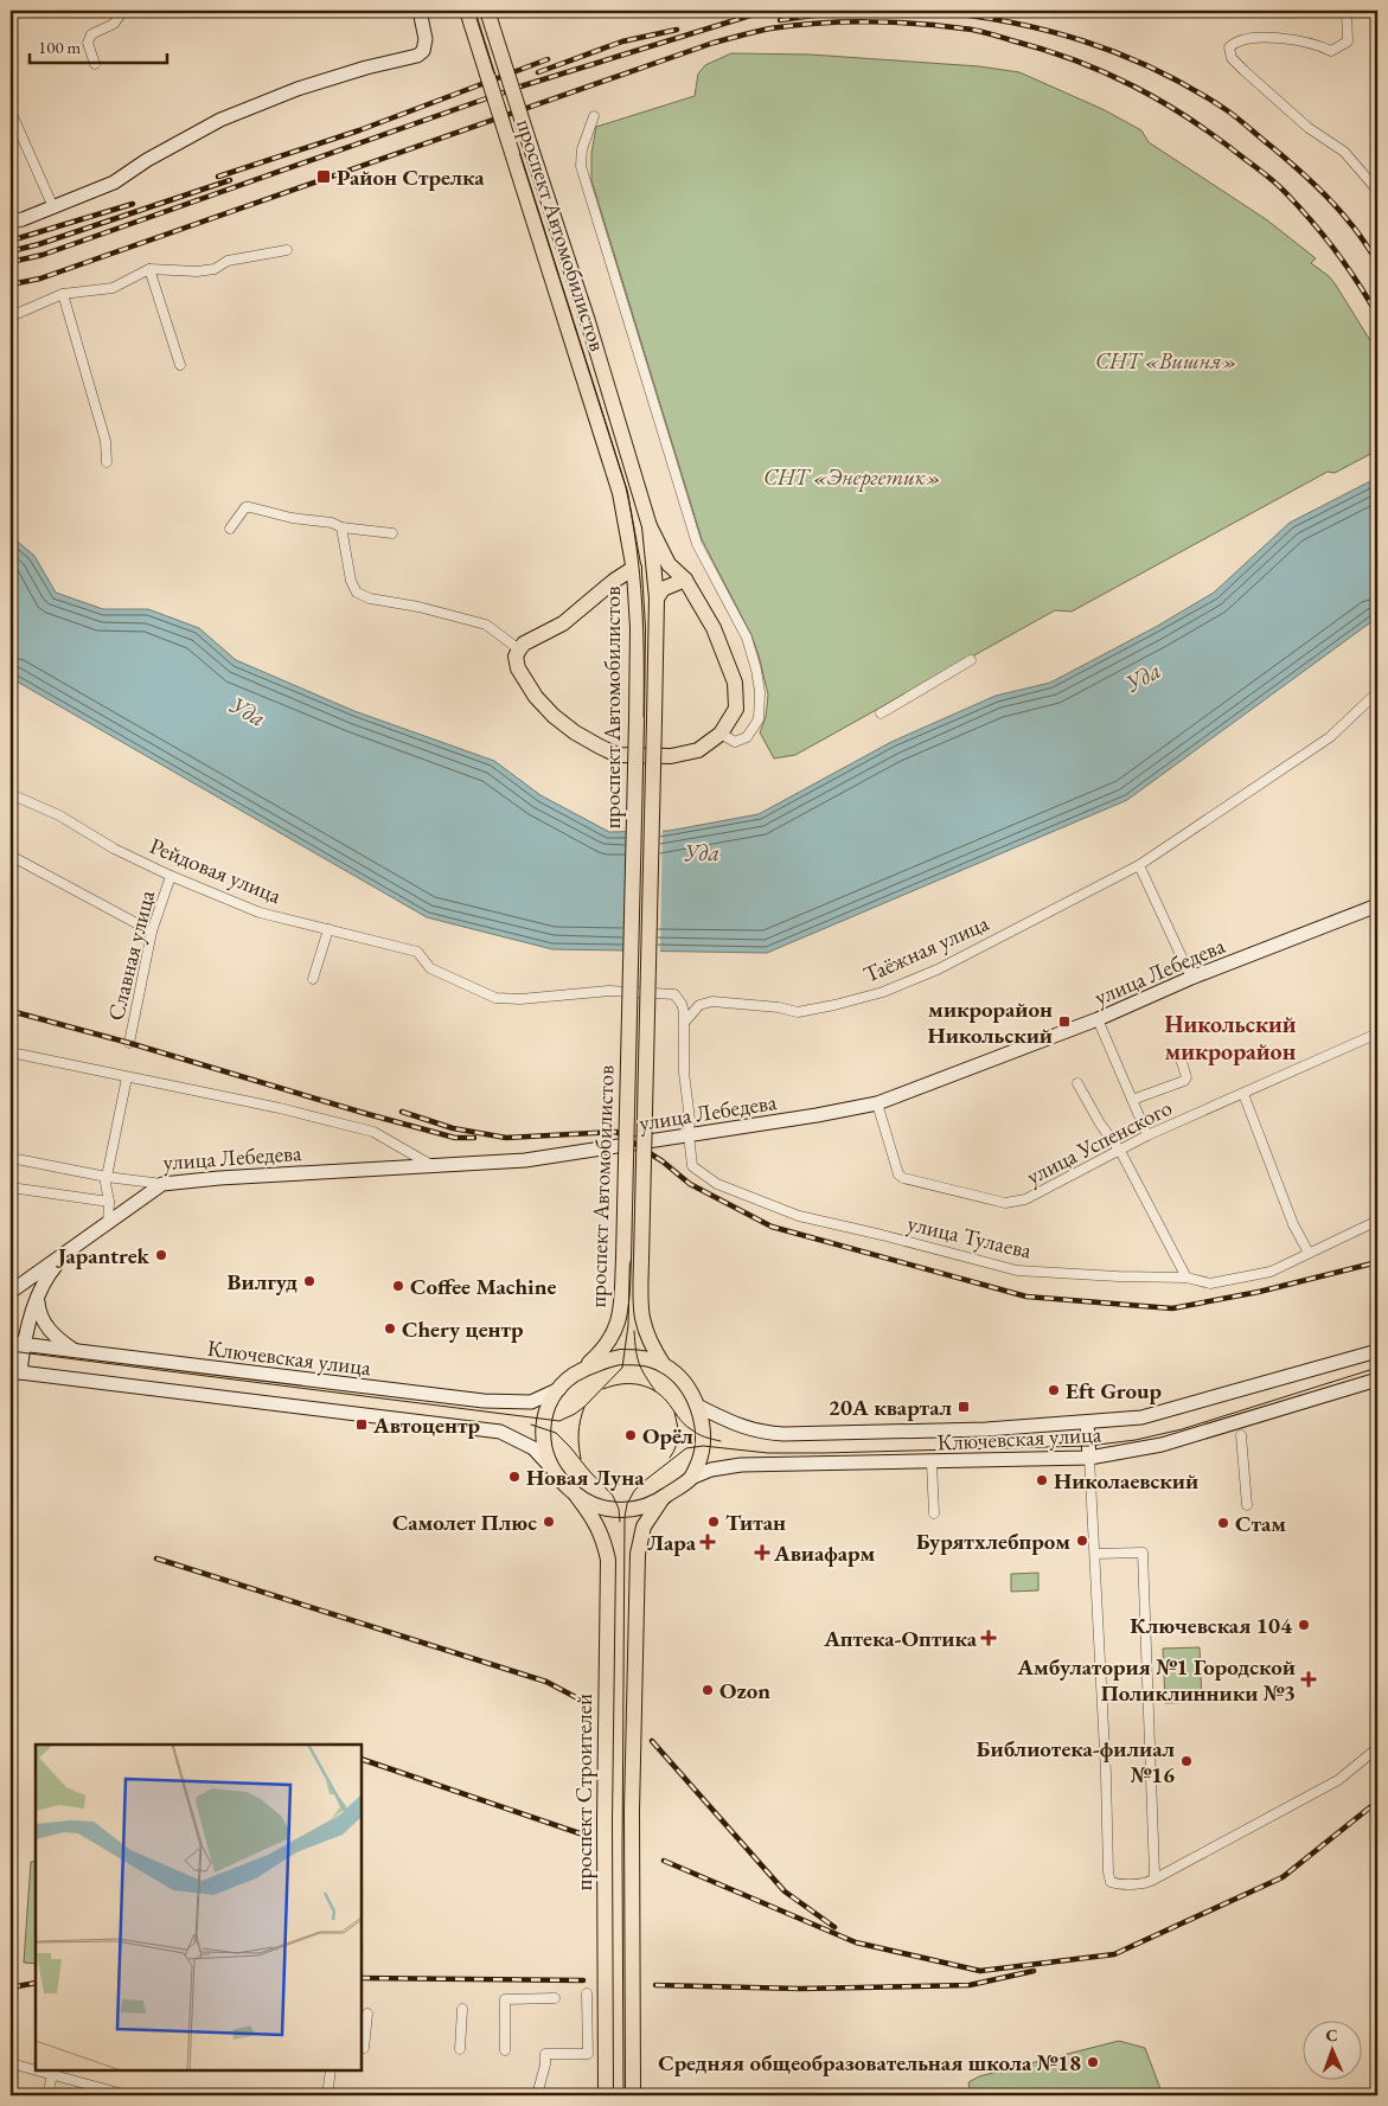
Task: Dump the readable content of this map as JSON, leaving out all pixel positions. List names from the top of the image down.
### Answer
{
  "streets": {
    "main road": [
      "проспект Автомобилистов",
      "улица Лебедева",
      "Ключевская улица",
      "проспект Строителей"
    ],
    "street": [
      "Рейдовая улица",
      "Таёжная улица",
      "Славная улица",
      "улица Успенского",
      "улица Тулаева"
    ]
  },
  "crossings": [
    ["проспект Автомобилистов", "Ключевская улица"],
    ["проспект Автомобилистов", "проспект Строителей"],
    ["Рейдовая улица", "Таёжная улица"],
    ["Рейдовая улица", "Славная улица"],
    ["улица Лебедева", "улица Успенского"],
    ["улица Лебедева", "улица Тулаева"],
    ["Ключевская улица", "проспект Строителей"]
  ],
  "districts": ["Никольский микрорайон"],
  "water": ["Уда"],
  "parks": ["СНТ «Вишня»", "СНТ «Энергетик»"],
  "places": {
    "transit": [
      "Район Стрелка",
      "микрорайон Никольский",
      "20А квартал",
      "Автоцентр"
    ],
    "other": [
      "Japantrek",
      "Вилгуд",
      "Coffee Machine",
      "Chery центр",
      "Eft Group",
      "Орёл",
      "Новая Луна",
      "Николаевский",
      "Самолет Плюс",
      "Титан",
      "Стам",
      "Бурятхлебпром",
      "Ключевская 104",
      "Ozon",
      "Библиотека-филиал №16",
      "Средняя общеобразовательная школа №18"
    ],
    "health": [
      "Лара",
      "Авиафарм",
      "Аптека-Оптика",
      "Амбулатория №1 Городской Поликлинники №3"
    ]
  },
  "scale_bar": "100 m",
  "north": "top"
}
